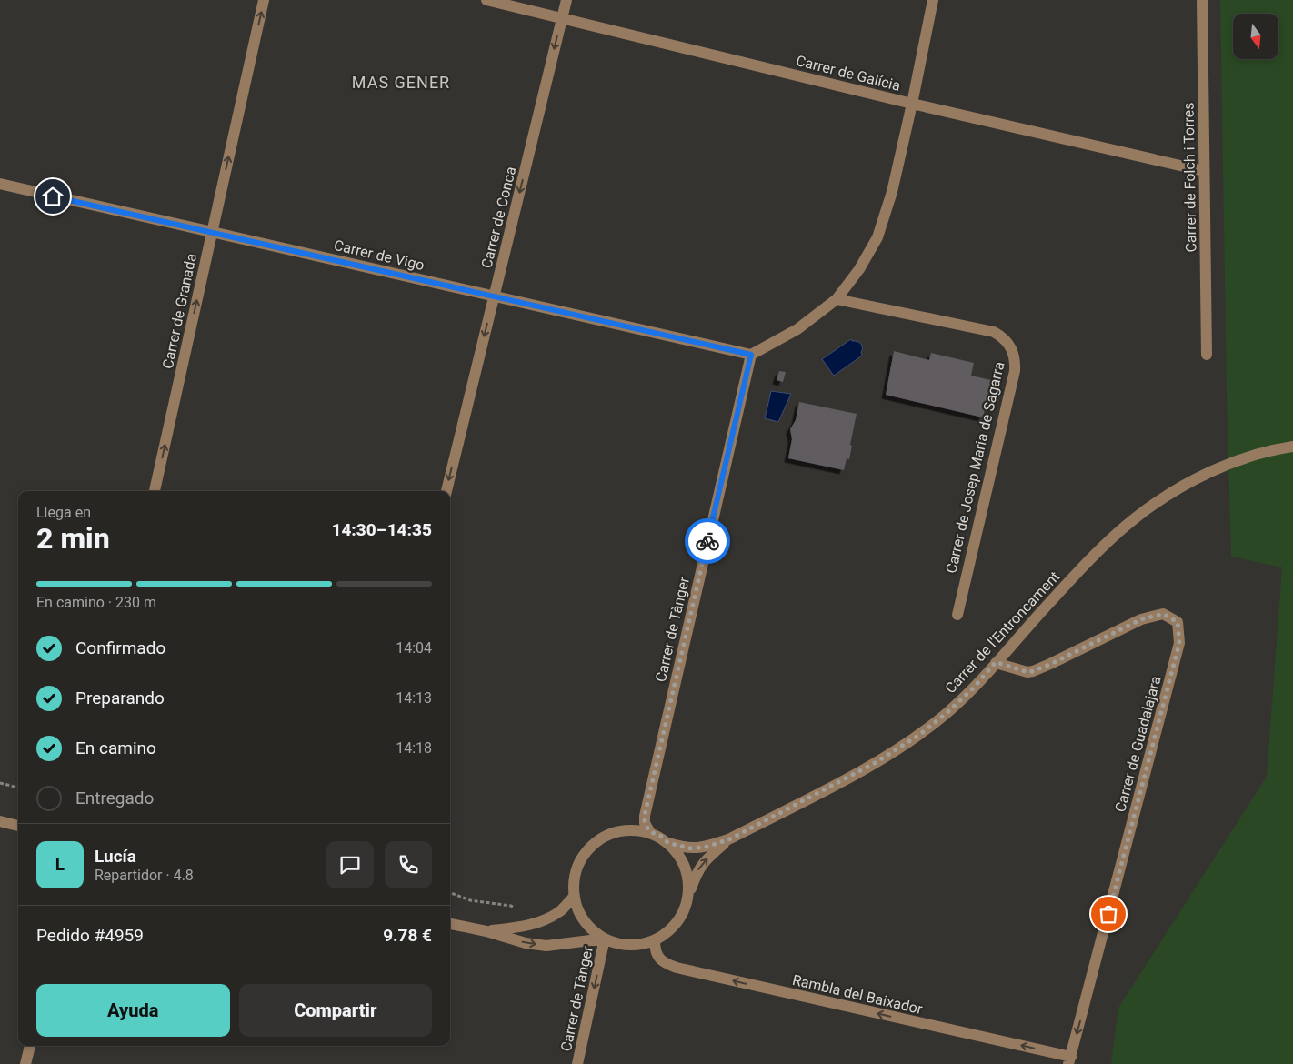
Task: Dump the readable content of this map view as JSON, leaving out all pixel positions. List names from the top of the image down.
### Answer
{
  "streets": {
    "street": [
      "Carrer de Galícia",
      "Carrer de Folch i Torres",
      "Carrer de Conca",
      "Carrer de Vigo",
      "Carrer de Granada",
      "Carrer de Josep Maria de Sagarra",
      "Carrer de Tànger",
      "Carrer de l'Entroncament",
      "Carrer de Guadalajara",
      "Rambla del Baixador"
    ]
  },
  "crossings": [
    ["Carrer de Galícia", "Carrer de Folch i Torres"],
    ["Carrer de Galícia", "Carrer de Conca"],
    ["Carrer de Conca", "Carrer de Vigo"],
    ["Carrer de Vigo", "Carrer de Granada"],
    ["Carrer de Vigo", "Carrer de Tànger"],
    ["Carrer de Tànger", "Carrer de l'Entroncament"],
    ["Carrer de Tànger", "Rambla del Baixador"],
    ["Carrer de l'Entroncament", "Carrer de Guadalajara"],
    ["Carrer de l'Entroncament", "Rambla del Baixador"],
    ["Carrer de Guadalajara", "Rambla del Baixador"]
  ],
  "one_way": ["Carrer de Conca", "Carrer de Granada", "Rambla del Baixador"],
  "districts": ["MAS GENER"],
  "north": "bottom",
  "page": {
    "heading": ["2 min", "Llega en", "14:30–14:35"],
    "panel": [
      "Lucía",
      "Repartidor · 4.8",
      "Pedido #4959",
      "9.78 €"
    ],
    "bar": "En camino · 230 m",
    "list": [
      ["Confirmado", "14:04"],
      ["Preparando", "14:13"],
      ["En camino", "14:18"],
      "Entregado"
    ],
    "round": "L",
    "buttons": ["Ayuda", "Compartir"]
  }
}
